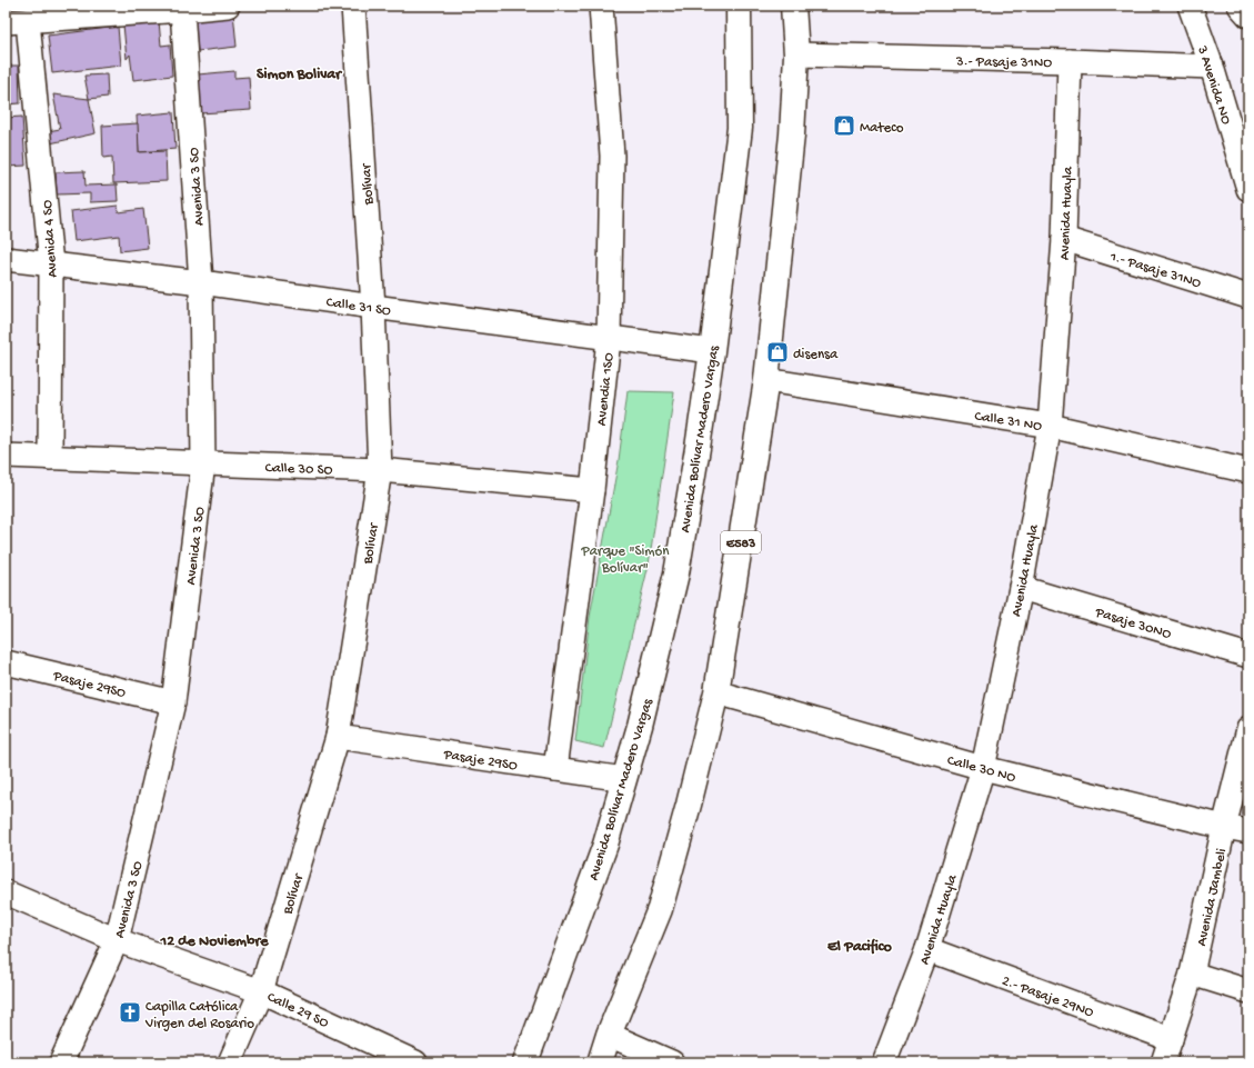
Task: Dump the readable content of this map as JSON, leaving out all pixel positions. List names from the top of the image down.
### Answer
{
  "streets": {
    "main road": ["Avenida Bolívar Madero Vargas", "E583"],
    "street": [
      "3.- Pasaje 31NO",
      "3 Avenida NO",
      "Bolívar",
      "Avenida 3 SO",
      "Avenida Huayla",
      "Avenida 4 SO",
      "1.- Pasaje 31NO",
      "Calle 31 SO",
      "Avendia 1SO",
      "Calle 31 NO",
      "Calle 30 SO",
      "Pasaje 30NO",
      "Pasaje 29SO",
      "Calle 30 NO",
      "Avenida Jambeli",
      "2.- Pasaje 29NO",
      "Calle 29 SO"
    ]
  },
  "crossings": [
    ["3.- Pasaje 31NO", "3 Avenida NO"],
    ["3.- Pasaje 31NO", "Avenida Huayla"],
    ["3.- Pasaje 31NO", "E583"],
    ["Bolívar", "Calle 31 SO"],
    ["Bolívar", "Calle 30 SO"],
    ["Bolívar", "Pasaje 29SO"],
    ["Bolívar", "Calle 29 SO"],
    ["Avenida 3 SO", "Calle 31 SO"],
    ["Avenida 3 SO", "Calle 30 SO"],
    ["Avenida 3 SO", "Pasaje 29SO"],
    ["Avenida 3 SO", "Calle 29 SO"],
    ["Avenida Huayla", "1.- Pasaje 31NO"],
    ["Avenida Huayla", "Calle 31 NO"],
    ["Avenida Huayla", "Pasaje 30NO"],
    ["Avenida Huayla", "Calle 30 NO"],
    ["Avenida Huayla", "2.- Pasaje 29NO"],
    ["Avenida 4 SO", "Calle 31 SO"],
    ["Avenida 4 SO", "Calle 30 SO"],
    ["Calle 31 SO", "Avendia 1SO"],
    ["Calle 31 SO", "Avenida Bolívar Madero Vargas"],
    ["Avendia 1SO", "Calle 30 SO"],
    ["Avendia 1SO", "Pasaje 29SO"],
    ["Calle 31 NO", "E583"],
    ["Avenida Bolívar Madero Vargas", "Pasaje 29SO"],
    ["E583", "Calle 30 NO"],
    ["Calle 30 NO", "Avenida Jambeli"],
    ["Avenida Jambeli", "2.- Pasaje 29NO"]
  ],
  "districts": ["Simon Bolivar", "12 de Noviembre", "El Pacifico"],
  "parks": ["Parque \"Simón Bolívar\""],
  "places": {
    "shop": ["Mateco", "disensa"],
    "church": ["Capilla Católica Virgen del Rosario"]
  }
}
